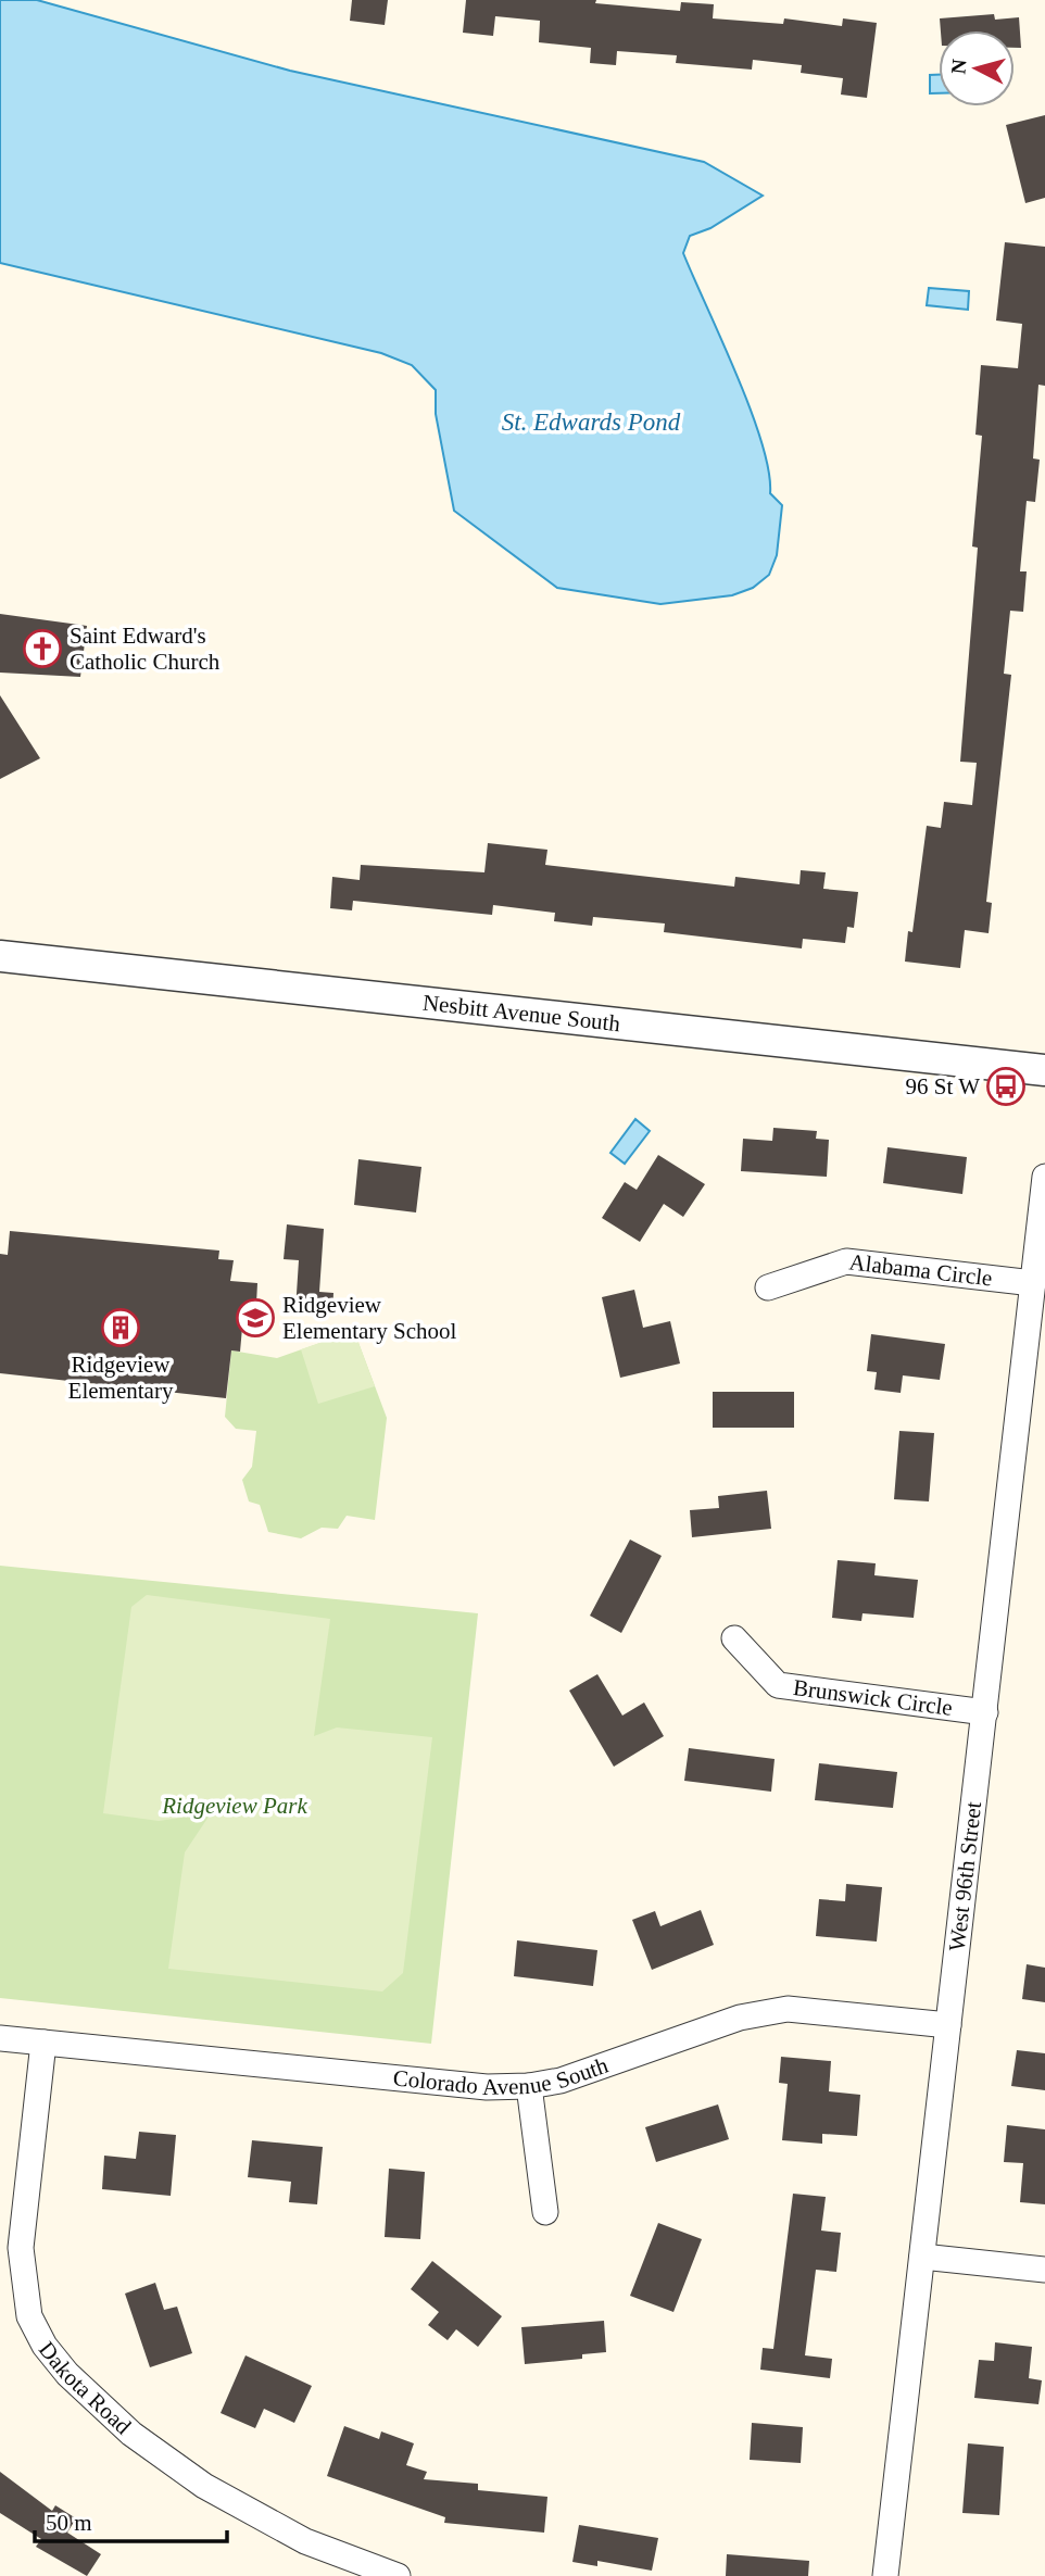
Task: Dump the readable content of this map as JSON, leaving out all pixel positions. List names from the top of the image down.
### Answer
{
  "streets": {
    "street": [
      "Nesbitt Avenue South",
      "Alabama Circle",
      "Brunswick Circle",
      "West 96th Street",
      "Colorado Avenue South",
      "Dakota Road"
    ]
  },
  "crossings": [
    ["Alabama Circle", "West 96th Street"],
    ["Brunswick Circle", "West 96th Street"],
    ["West 96th Street", "Colorado Avenue South"],
    ["Colorado Avenue South", "Dakota Road"]
  ],
  "water": ["St. Edwards Pond"],
  "parks": ["Ridgeview Park"],
  "places": {
    "church": ["Saint Edward's Catholic Church"],
    "bus stop": ["96 St W"],
    "school or university": ["Ridgeview Elementary School"],
    "building": ["Ridgeview Elementary"]
  },
  "scale_bar": "50 m",
  "north": "left"
}
